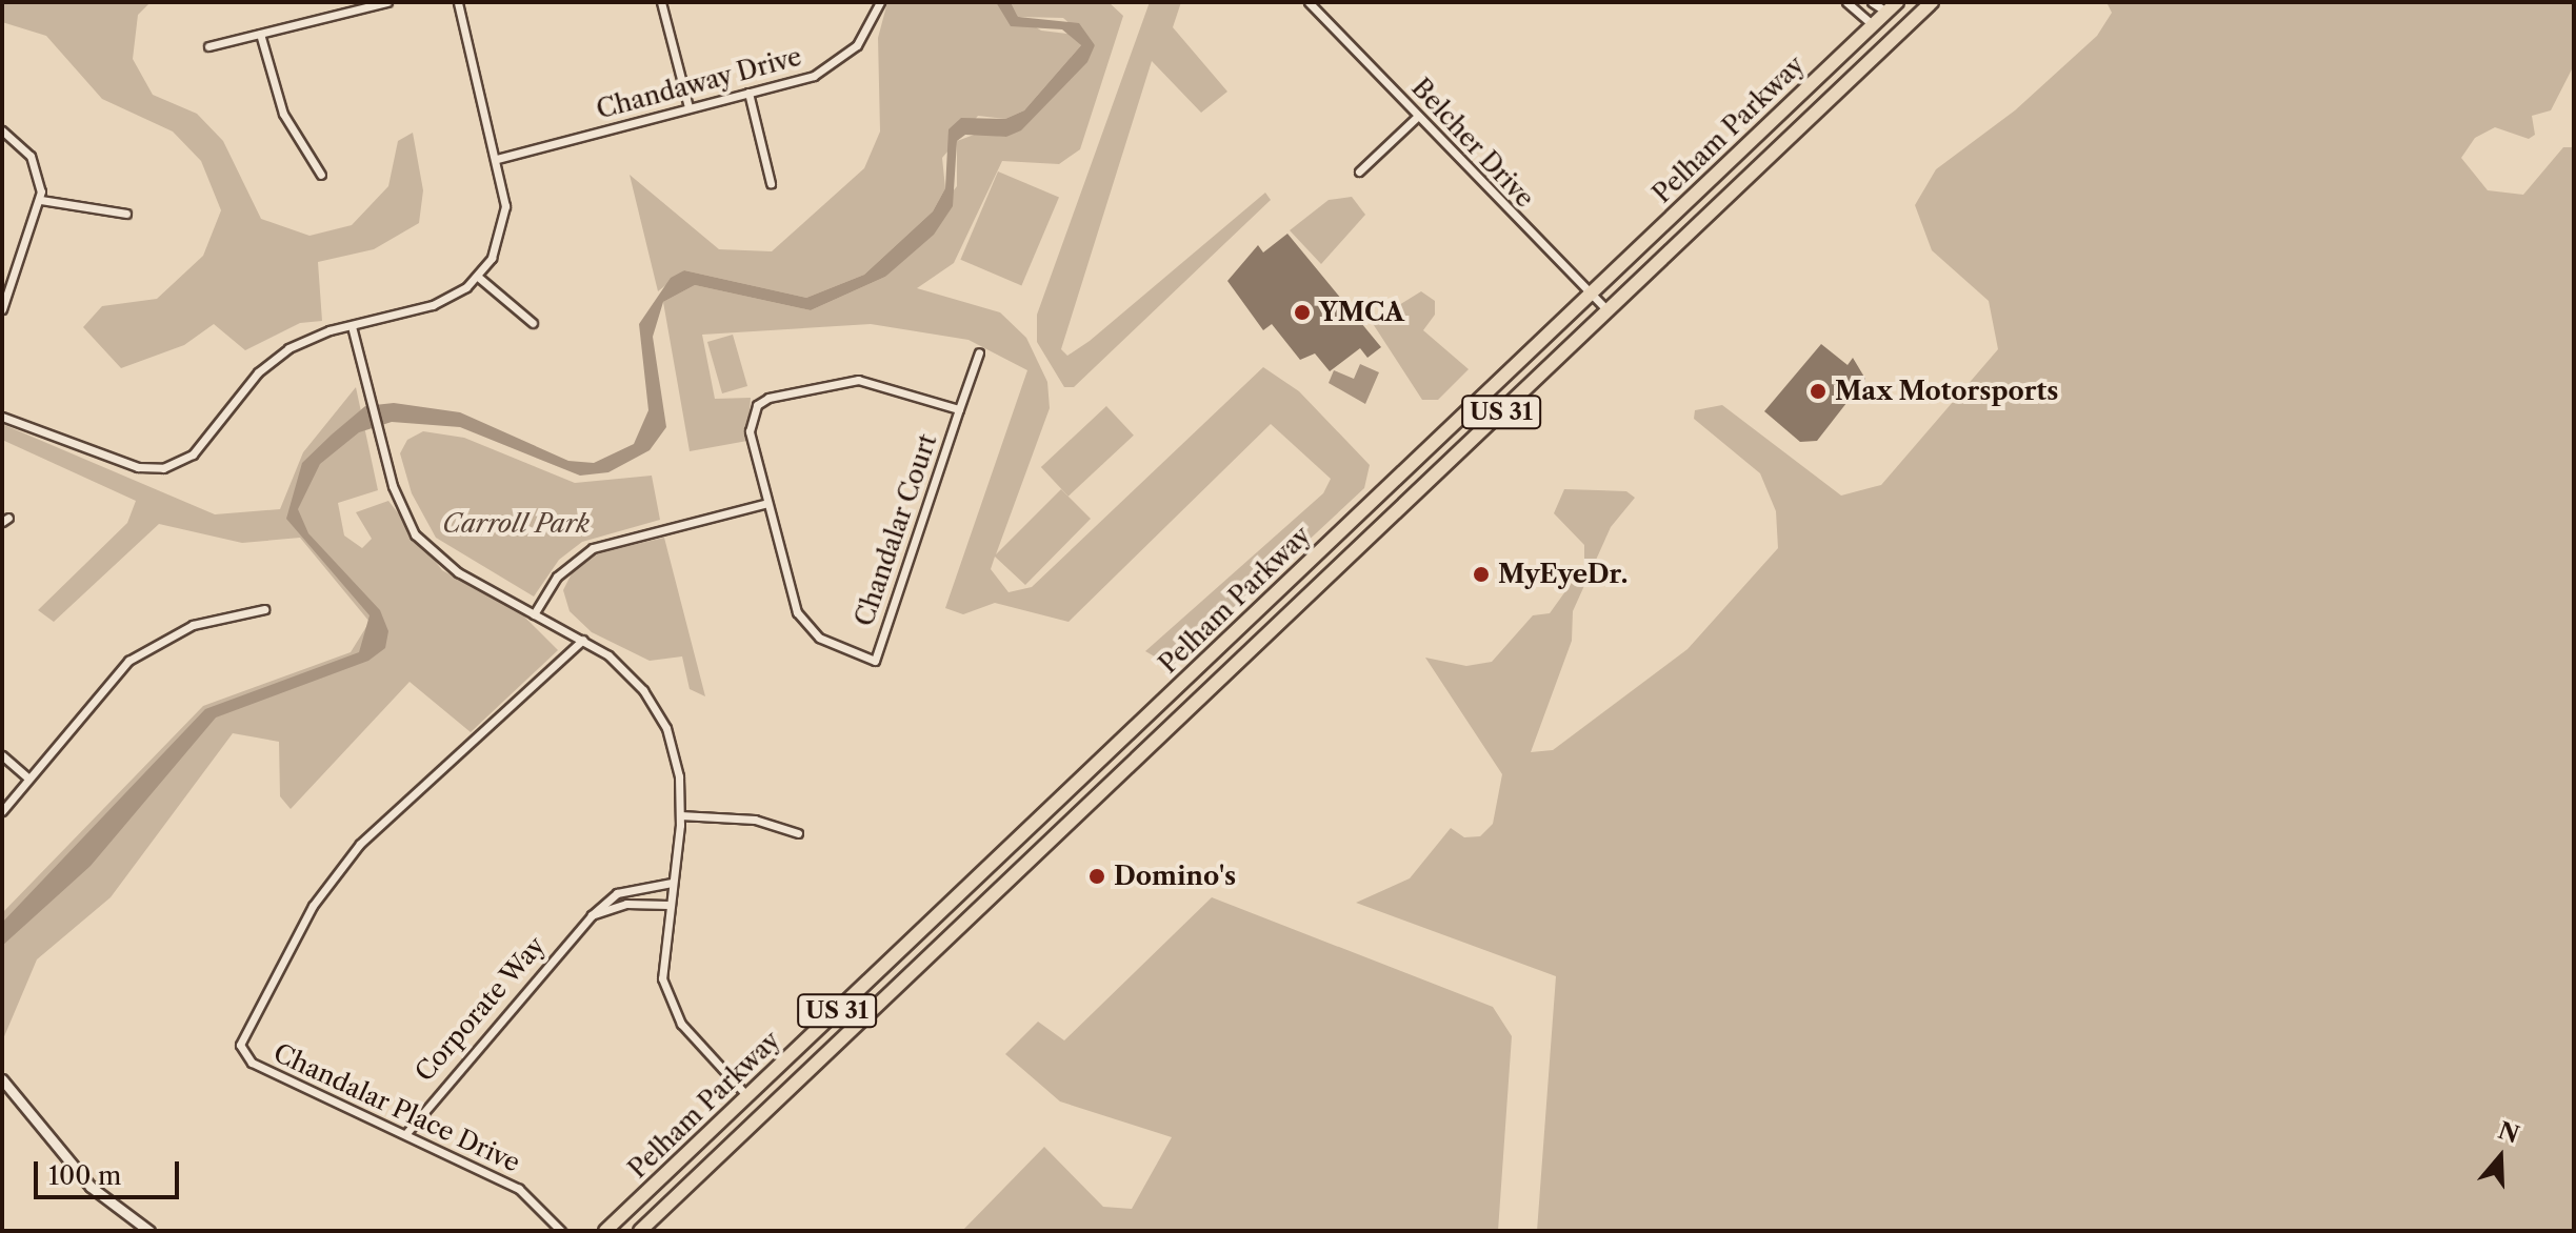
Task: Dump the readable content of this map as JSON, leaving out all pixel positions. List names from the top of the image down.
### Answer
{
  "streets": {
    "main road": ["Pelham Parkway", "US 31"],
    "street": [
      "Chandaway Drive",
      "Belcher Drive",
      "Chandalar Court",
      "Corporate Way",
      "Chandalar Place Drive"
    ]
  },
  "crossings": [
    ["Pelham Parkway", "Belcher Drive"],
    ["Corporate Way", "Chandalar Place Drive"]
  ],
  "parks": ["Carroll Park"],
  "places": [
    "YMCA",
    "Max Motorsports",
    "MyEyeDr.",
    "Domino's"
  ],
  "scale_bar": "100 m",
  "north": "top"
}
